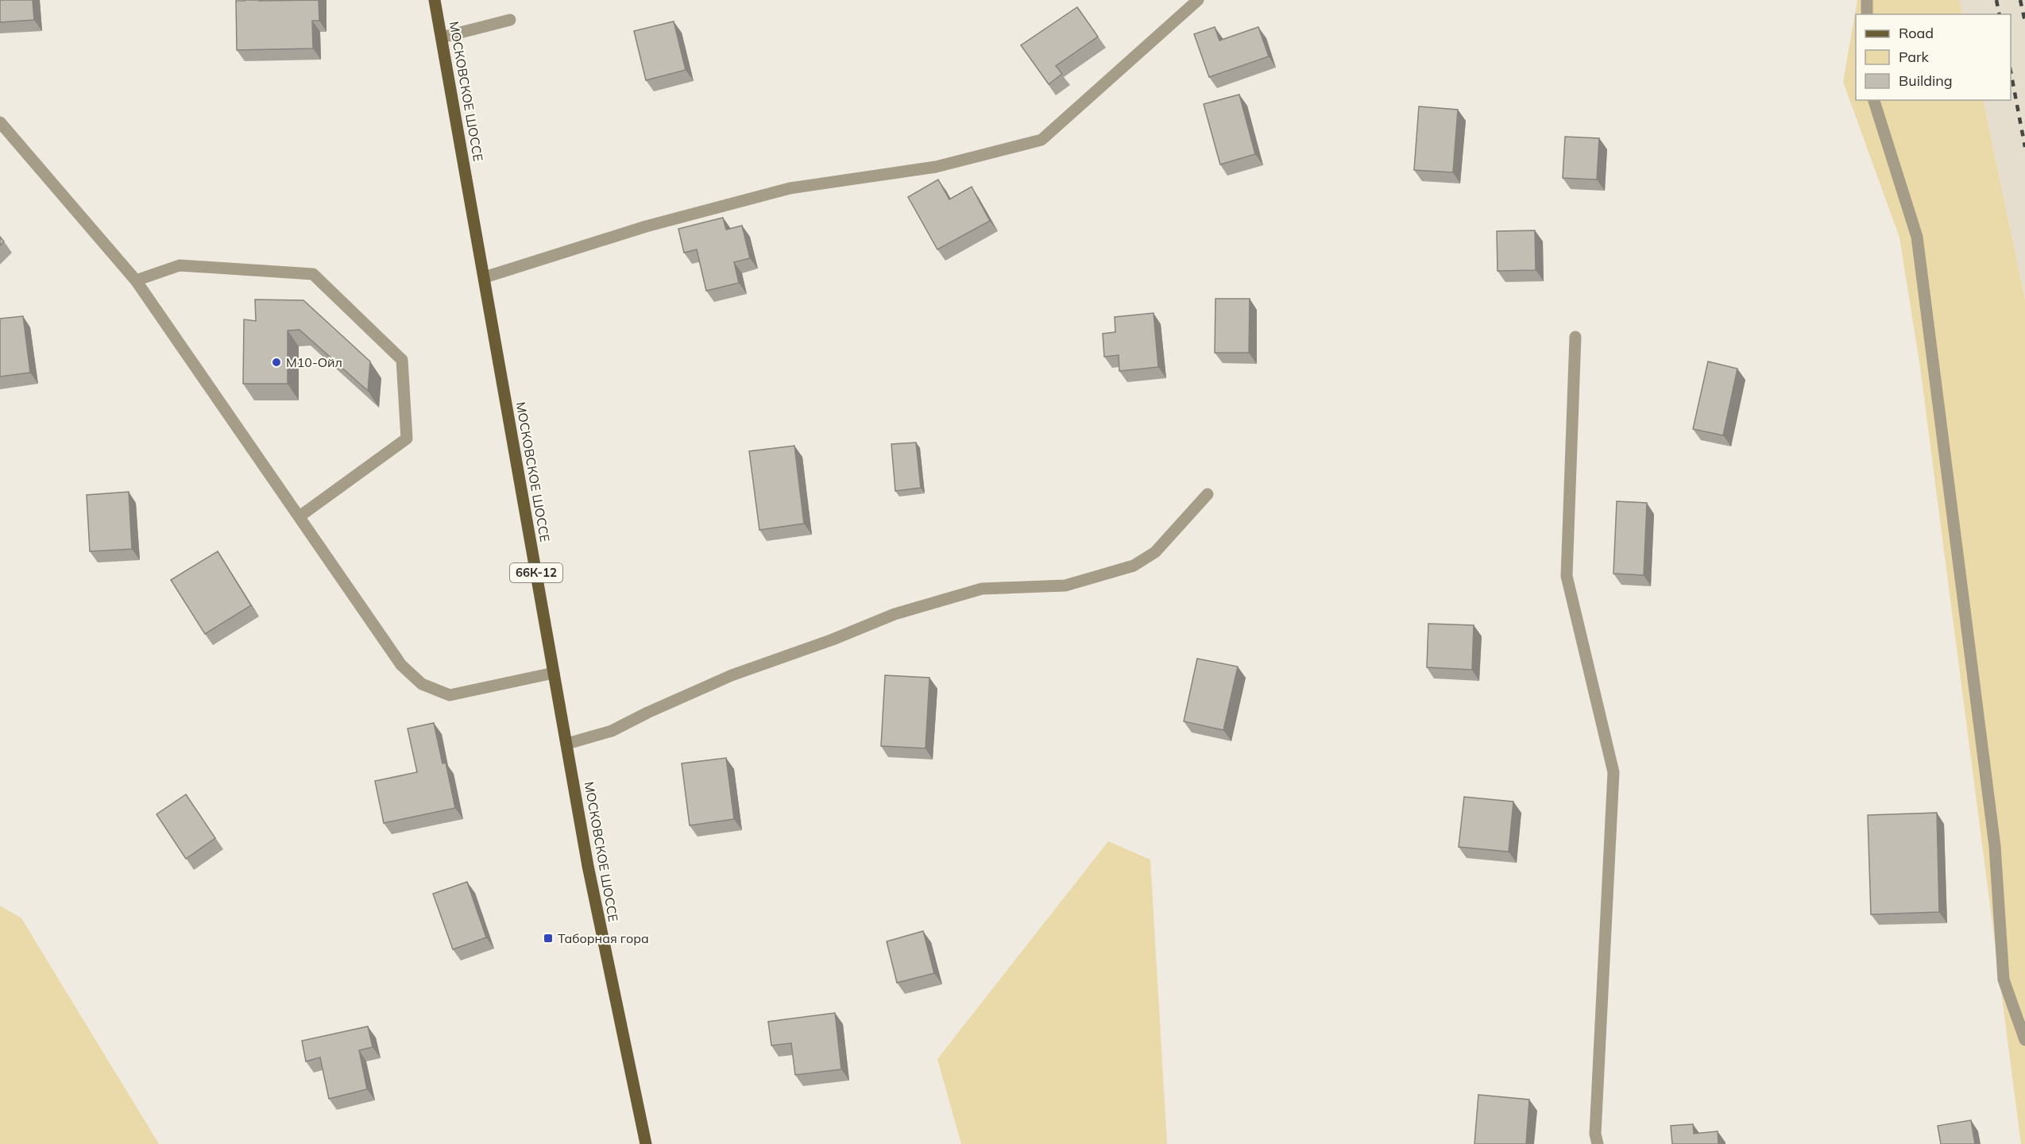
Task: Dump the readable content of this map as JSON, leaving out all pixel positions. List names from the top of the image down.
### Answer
{
  "streets": {
    "main road": ["МОСКОВСКОЕ ШОССЕ", "66К-12"]
  },
  "places": {
    "other": ["М10-Ойл"],
    "transit": ["Таборная гора"]
  },
  "legend": ["Road", "Park", "Building"]
}
